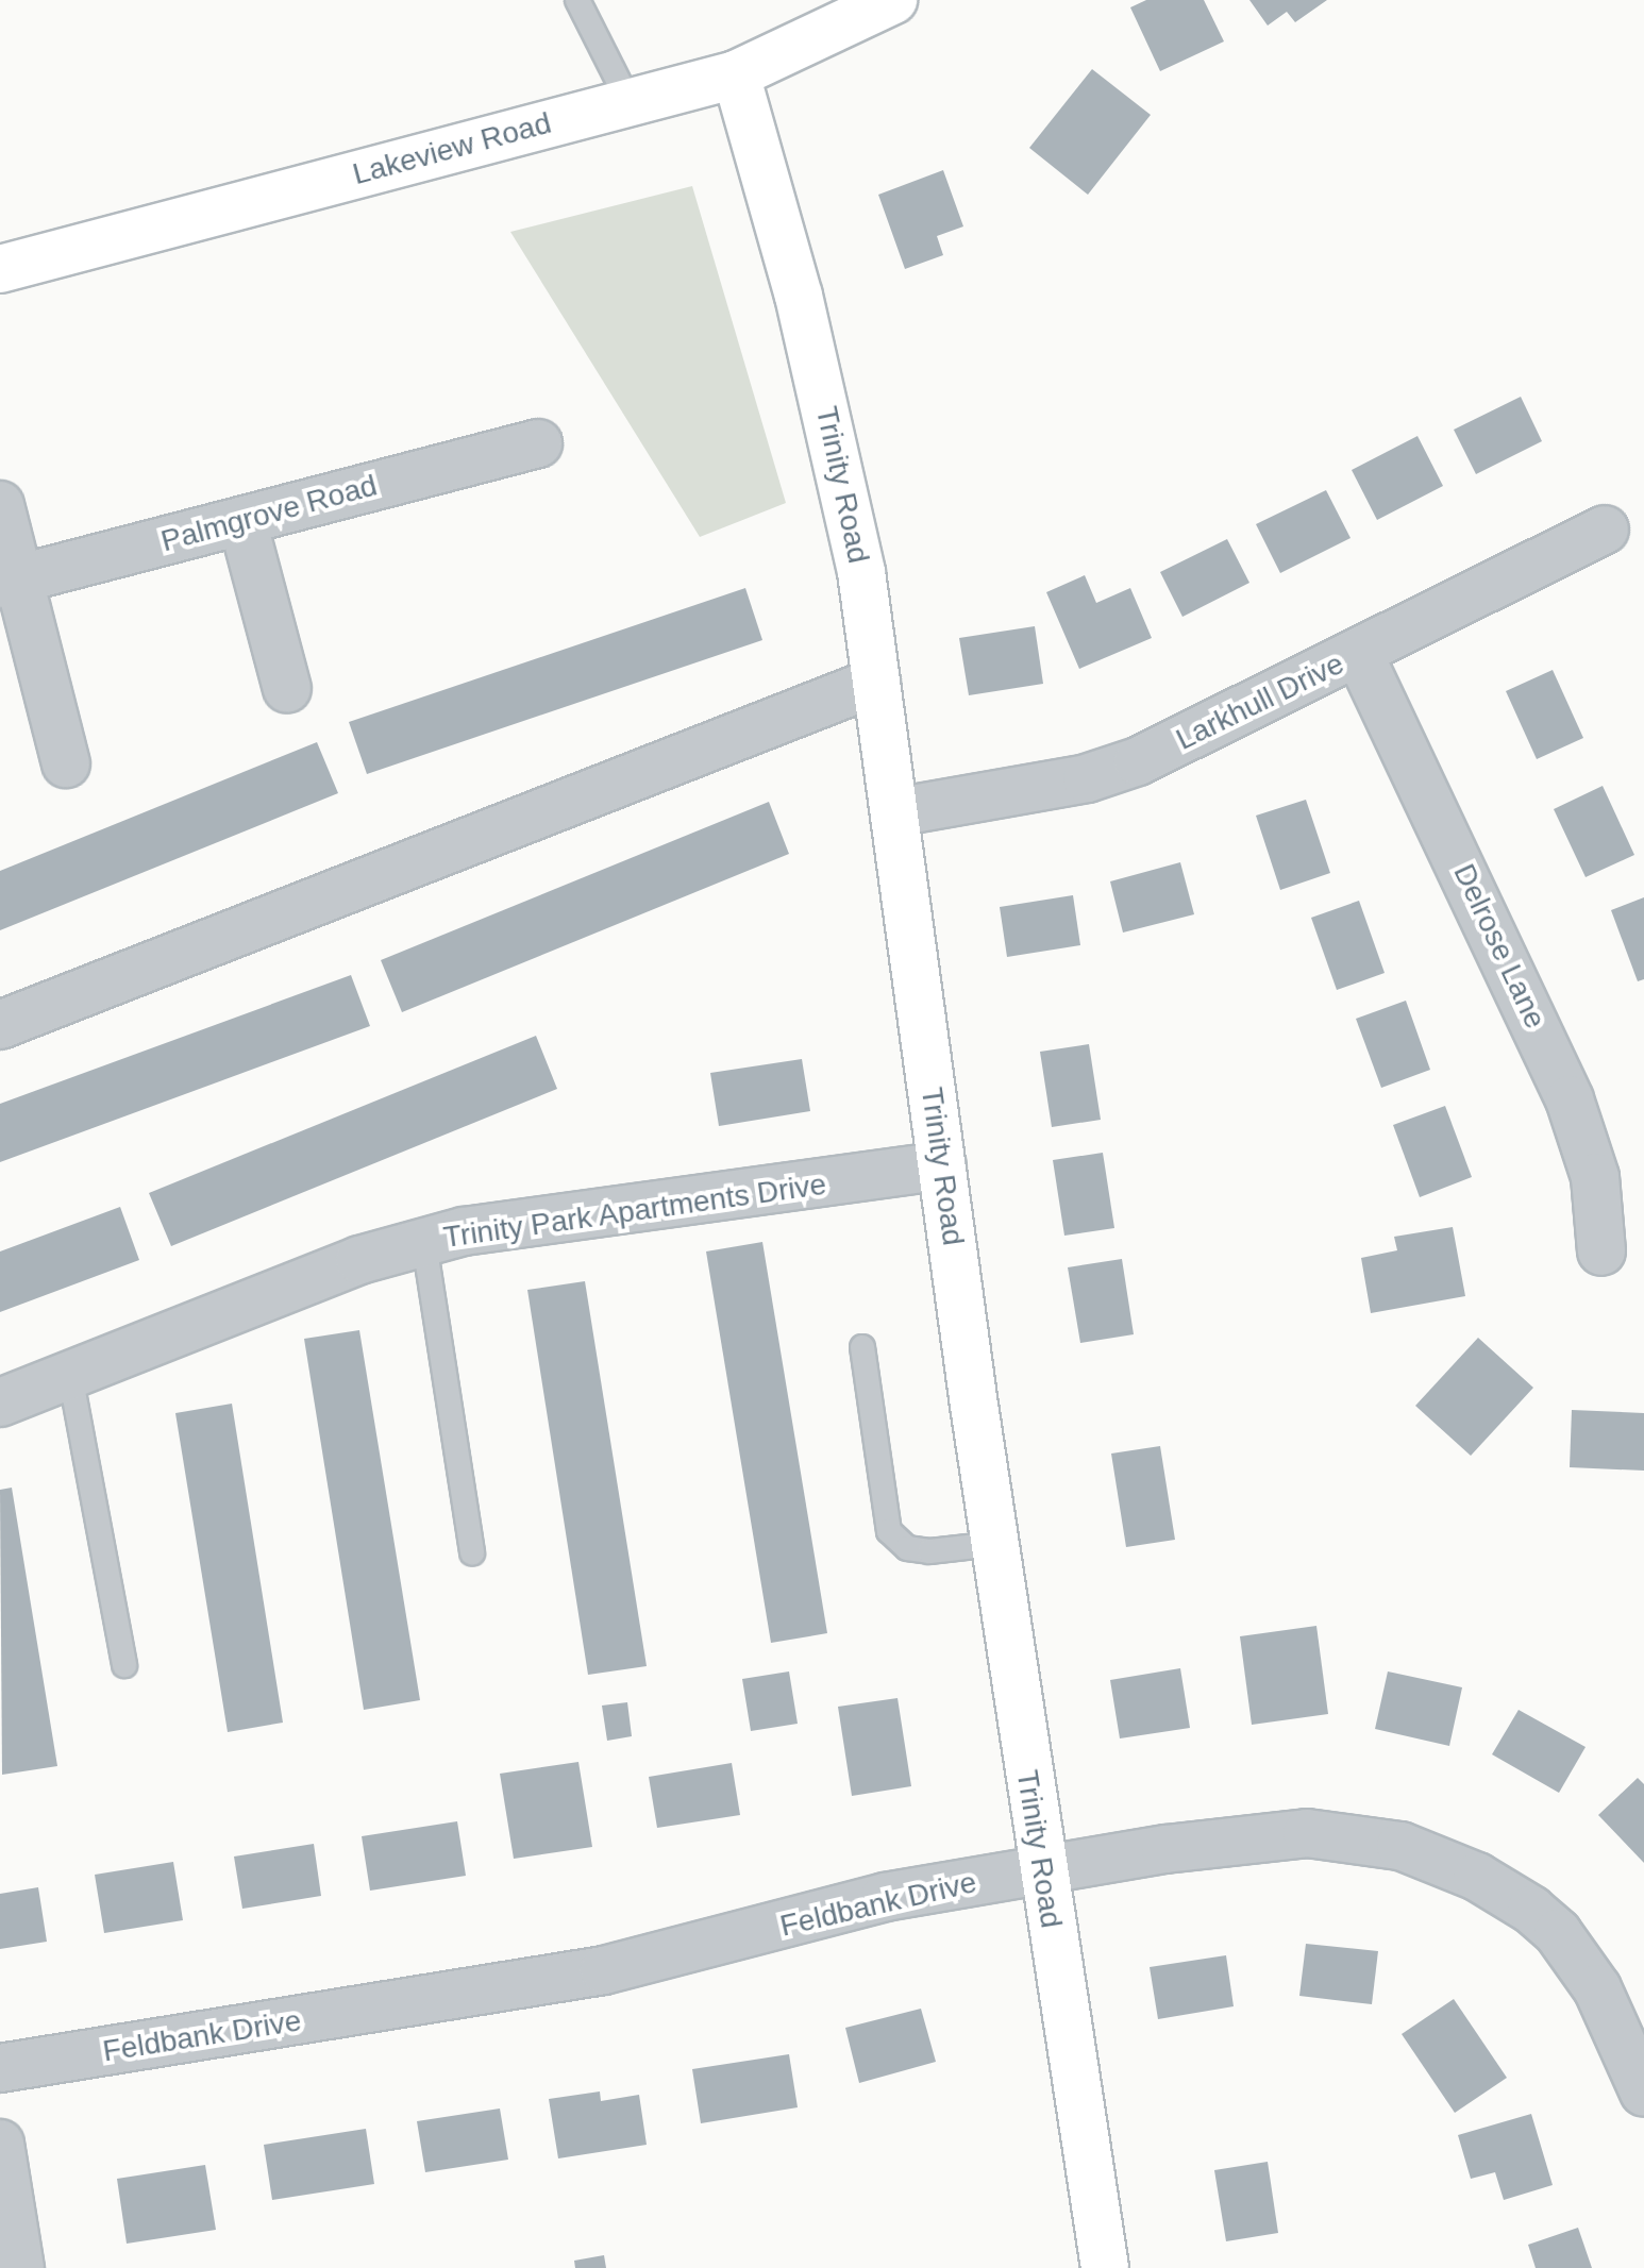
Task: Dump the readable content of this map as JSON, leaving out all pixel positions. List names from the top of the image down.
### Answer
{
  "streets": {
    "street": [
      "Lakeview Road",
      "Trinity Road",
      "Palmgrove Road",
      "Larkhull Drive",
      "Delrose Lane",
      "Trinity Park Apartments Drive",
      "Feldbank Drive"
    ]
  },
  "crossings": [
    ["Lakeview Road", "Trinity Road"],
    ["Trinity Road", "Larkhull Drive"],
    ["Trinity Road", "Trinity Park Apartments Drive"],
    ["Trinity Road", "Feldbank Drive"],
    ["Larkhull Drive", "Delrose Lane"]
  ]
}
